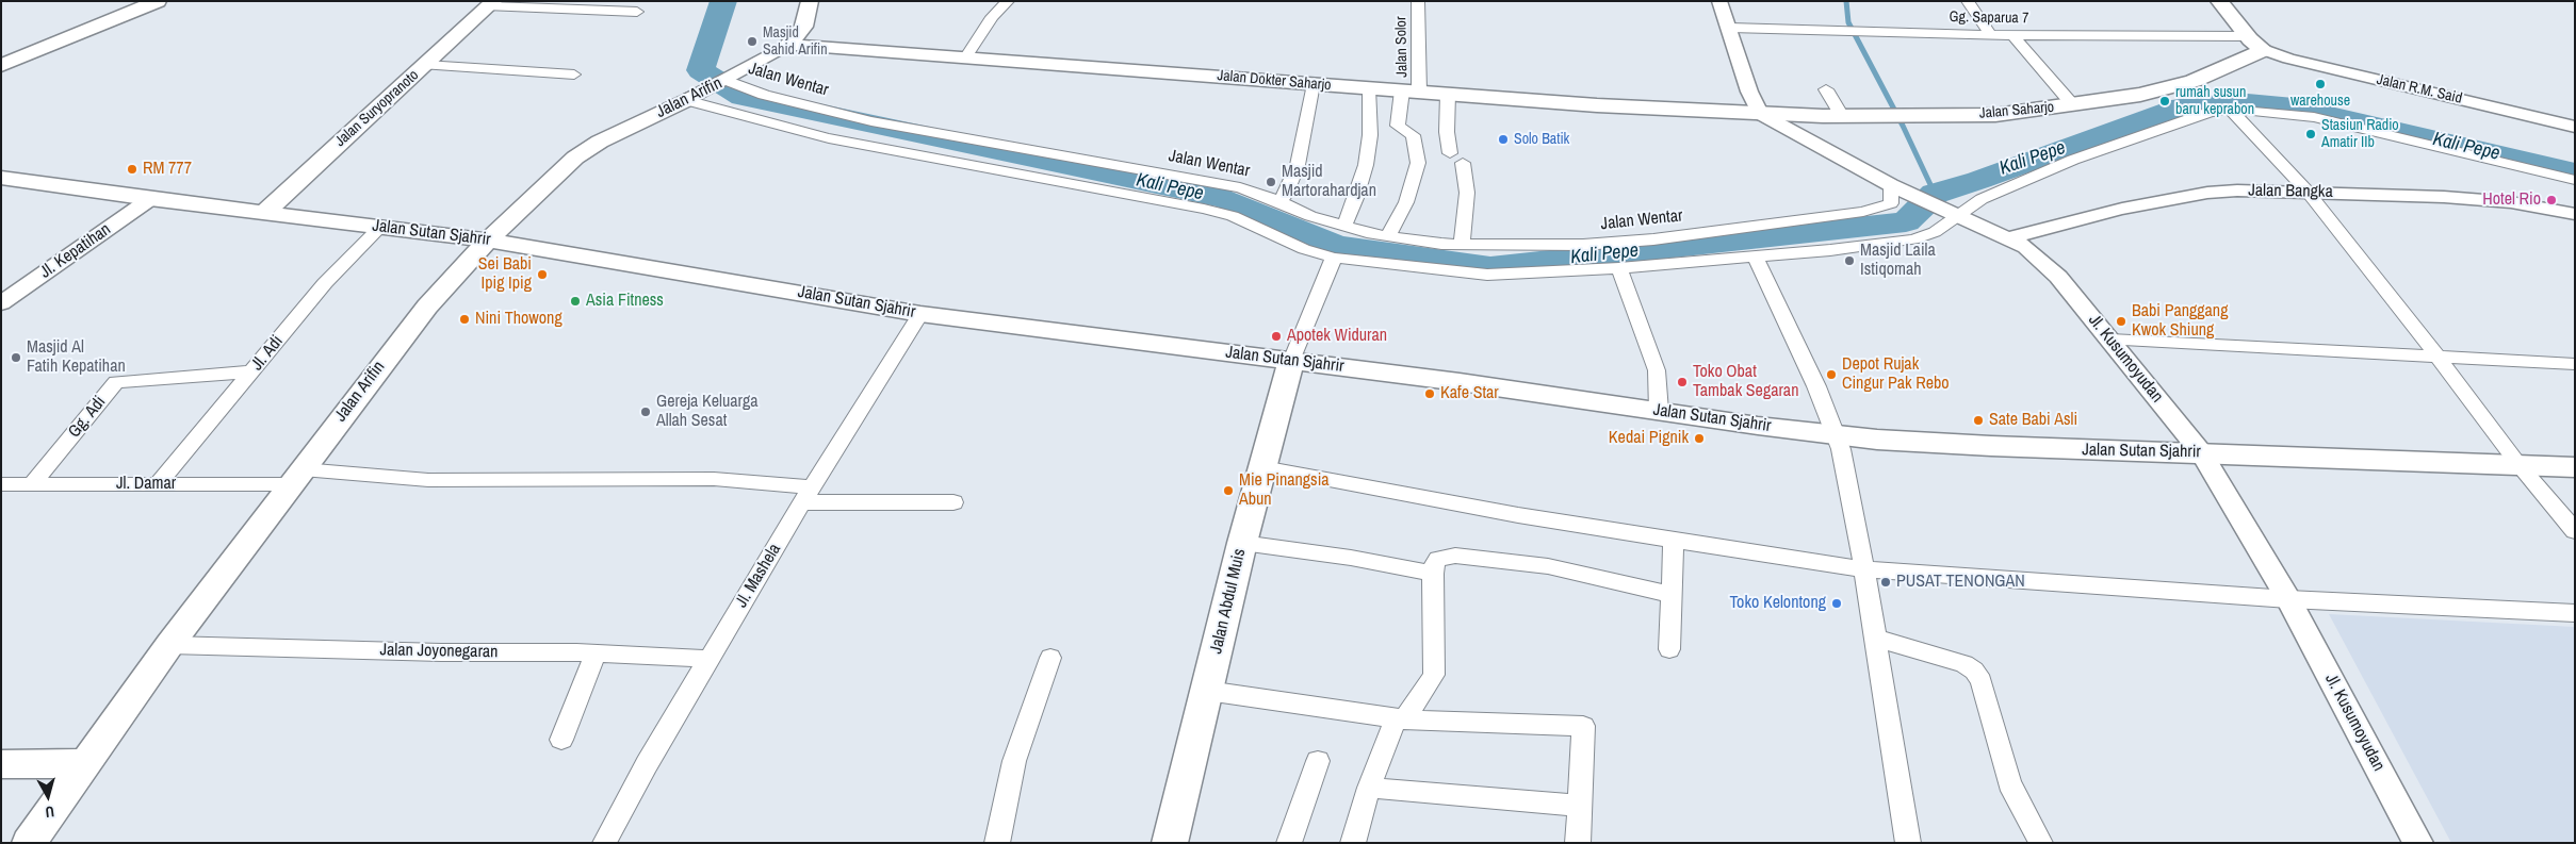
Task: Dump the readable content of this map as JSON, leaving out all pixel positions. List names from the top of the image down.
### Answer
{
  "streets": {
    "main road": [
      "Jalan Dokter Saharjo",
      "Jalan Arifin",
      "Jalan Suryopranoto",
      "Jalan Saharjo",
      "Jalan Sutan Sjahrir",
      "Jalan Abdul Muis"
    ],
    "street": [
      "Gg. Saparua 7",
      "Jalan Solor",
      "Jalan Wentar",
      "Jalan R.M. Said",
      "Jalan Bangka",
      "Jl. Kepatihan",
      "Jl. Adi",
      "Jl. Kusumoyudan",
      "Gg. Adi",
      "Jl. Damar",
      "Jl. Mashela",
      "Jalan Joyonegaran"
    ]
  },
  "crossings": [
    ["Jalan Solor", "Jalan Wentar"],
    ["Jalan Solor", "Jalan Dokter Saharjo"],
    ["Jalan Wentar", "Jalan Arifin"],
    ["Jalan Wentar", "Jl. Kusumoyudan"],
    ["Jalan Dokter Saharjo", "Jalan Arifin"],
    ["Jalan Dokter Saharjo", "Jalan Saharjo"],
    ["Jalan Dokter Saharjo", "Jl. Kusumoyudan"],
    ["Jalan R.M. Said", "Jalan Saharjo"],
    ["Jalan Arifin", "Jalan Sutan Sjahrir"],
    ["Jalan Arifin", "Jl. Damar"],
    ["Jalan Arifin", "Jalan Joyonegaran"],
    ["Jalan Suryopranoto", "Jalan Sutan Sjahrir"],
    ["Jalan Saharjo", "Jl. Kusumoyudan"],
    ["Jalan Bangka", "Jl. Kusumoyudan"],
    ["Jalan Sutan Sjahrir", "Jl. Kepatihan"],
    ["Jalan Sutan Sjahrir", "Jl. Adi"],
    ["Jalan Sutan Sjahrir", "Jl. Kusumoyudan"],
    ["Jalan Sutan Sjahrir", "Jl. Mashela"],
    ["Jalan Sutan Sjahrir", "Jalan Abdul Muis"],
    ["Jl. Adi", "Gg. Adi"],
    ["Jl. Adi", "Jl. Damar"],
    ["Gg. Adi", "Jl. Damar"],
    ["Jl. Damar", "Jl. Mashela"],
    ["Jl. Mashela", "Jalan Joyonegaran"]
  ],
  "water": ["Kali Pepe"],
  "places": [
    "Masjid Sahid Arifin",
    "warehouse",
    "rumah susun baru keprabon",
    "Stasiun Radio Amatir IIb",
    "Solo Batik",
    "RM 777",
    "Masjid Martorahardjan",
    "Hotel Rio",
    "Masjid Laila Istiqomah",
    "Sei Babi Ipig Ipig",
    "Asia Fitness",
    "Nini Thowong",
    "Babi Panggang Kwok Shiung",
    "Apotek Widuran",
    "Masjid Al Fatih Kepatihan",
    "Depot Rujak Cingur Pak Rebo",
    "Toko Obat Tambak Segaran",
    "Kafe Star",
    "Gereja Keluarga Allah Sesat",
    "Sate Babi Asli",
    "Kedai Pignik",
    "Mie Pinangsia Abun",
    "PUSAT TENONGAN",
    "Toko Kelontong"
  ],
  "north": "bottom"
}
